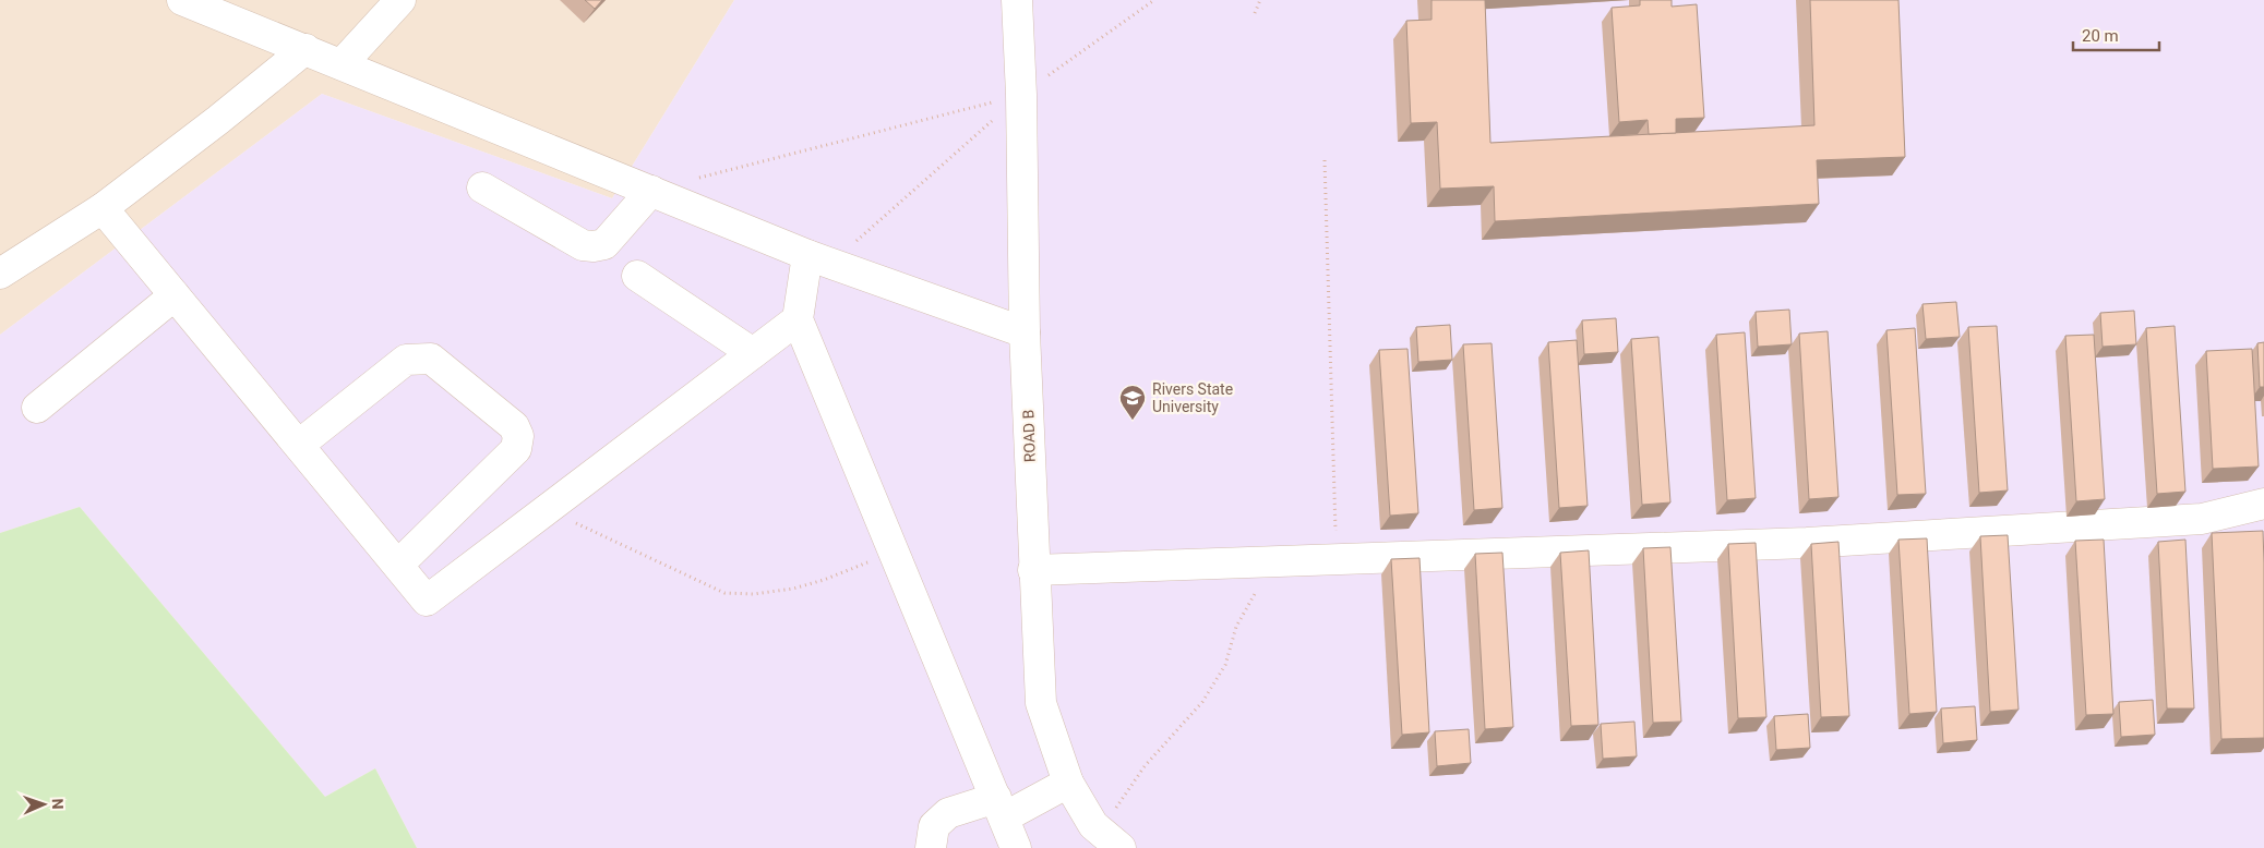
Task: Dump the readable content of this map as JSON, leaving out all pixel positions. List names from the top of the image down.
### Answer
{
  "streets": {
    "street": ["ROAD B"]
  },
  "places": {
    "school or university": ["Rivers State University"]
  },
  "scale_bar": "20 m",
  "north": "right"
}
